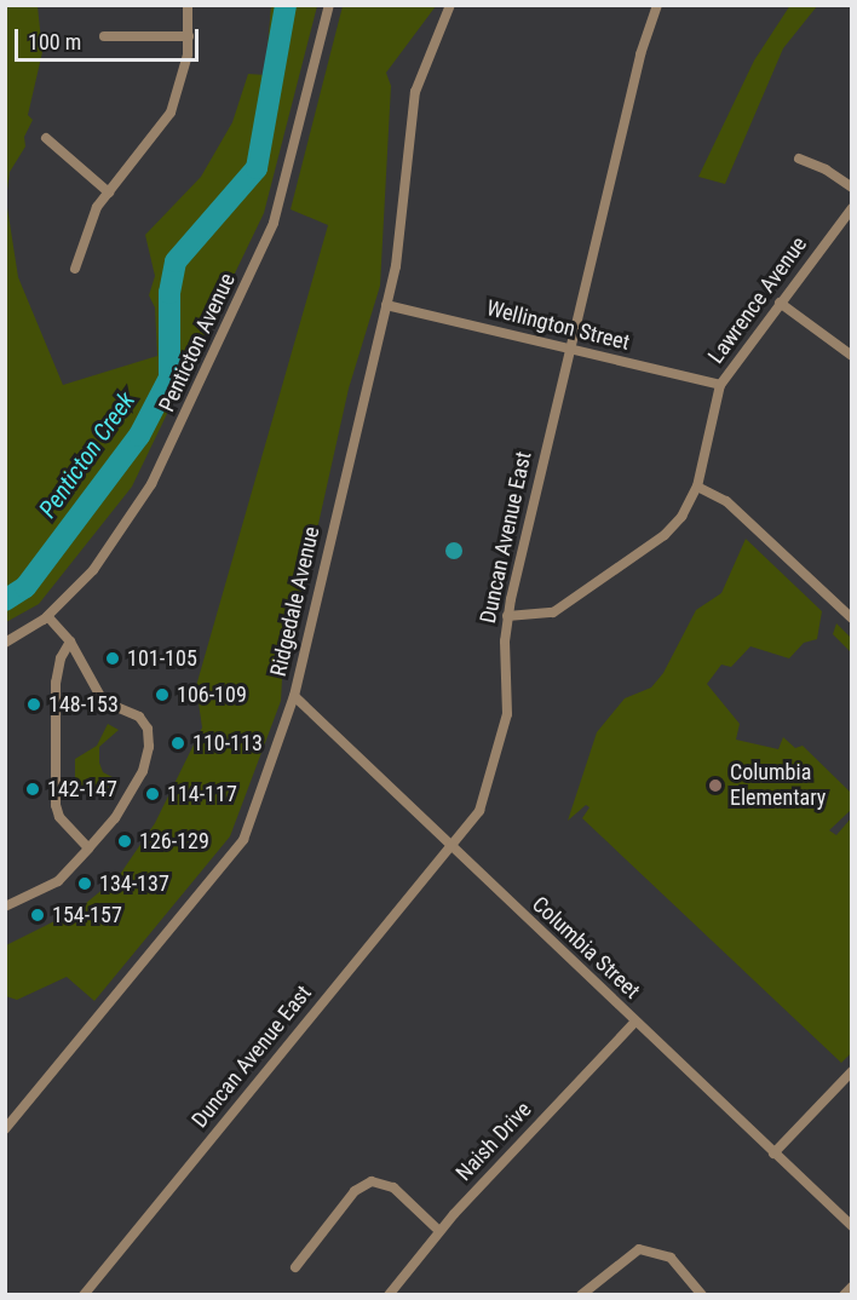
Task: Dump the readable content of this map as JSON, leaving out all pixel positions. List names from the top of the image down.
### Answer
{
  "streets": {
    "street": [
      "Lawrence Avenue",
      "Wellington Street",
      "Penticton Avenue",
      "Duncan Avenue East",
      "Ridgedale Avenue",
      "Columbia Street",
      "Naish Drive"
    ]
  },
  "crossings": [
    ["Lawrence Avenue", "Wellington Street"],
    ["Lawrence Avenue", "Duncan Avenue East"],
    ["Wellington Street", "Duncan Avenue East"],
    ["Wellington Street", "Ridgedale Avenue"],
    ["Duncan Avenue East", "Columbia Street"],
    ["Ridgedale Avenue", "Columbia Street"],
    ["Columbia Street", "Naish Drive"]
  ],
  "water": ["Penticton Creek"],
  "places": [
    "101-105",
    "106-109",
    "148-153",
    "110-113",
    "Columbia Elementary",
    "142-147",
    "114-117",
    "126-129",
    "134-137",
    "154-157"
  ],
  "scale_bar": "100 m"
}
